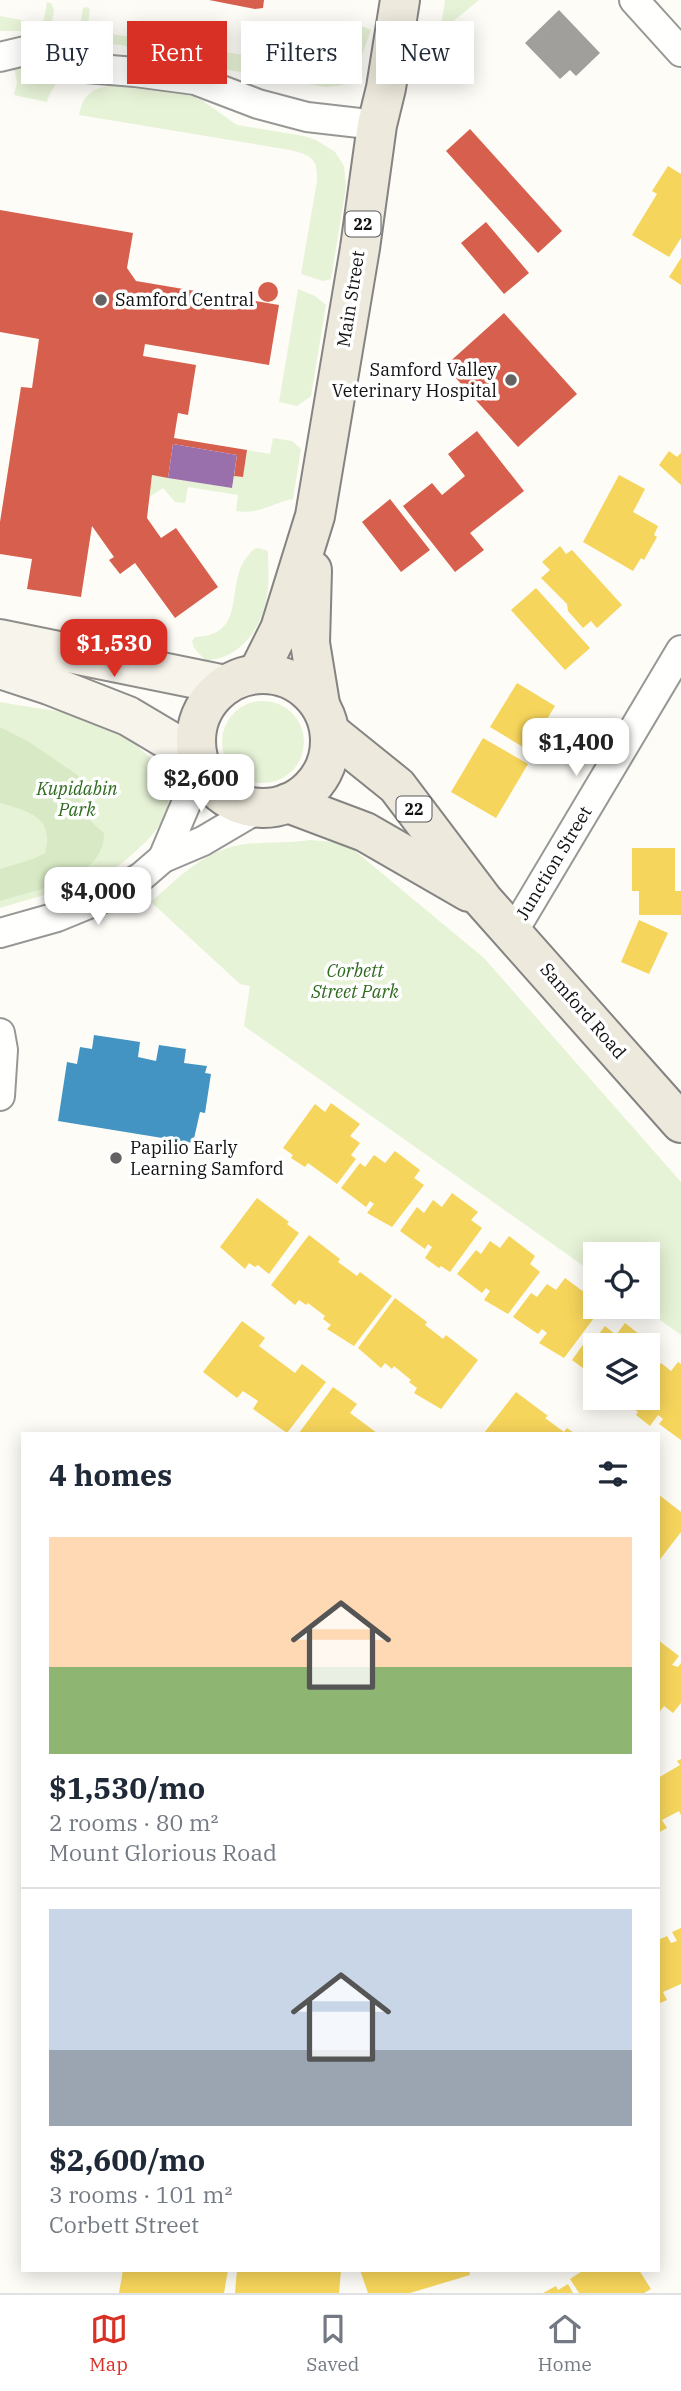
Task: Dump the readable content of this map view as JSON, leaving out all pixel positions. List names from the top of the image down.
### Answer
{
  "streets": {
    "main road": ["22", "Main Street", "Samford Road"],
    "street": ["Junction Street"]
  },
  "crossings": [
    ["22", "Main Street"],
    ["22", "Samford Road"],
    ["Main Street", "Samford Road"],
    ["Junction Street", "Samford Road"]
  ],
  "parks": ["Kupidabin Park", "Corbett Street Park"],
  "places": ["Samford Central", "Samford Valley Veterinary Hospital", "Papilio Early Learning Samford"],
  "page": {
    "chip": [
      "Buy",
      "Rent",
      "Filters",
      "New"
    ],
    "price": [
      "$1,530",
      "$1,400",
      "$2,600",
      "$4,000"
    ],
    "heading": "4 homes",
    "list": [
      {
        "name": "$1,530/mo",
        "note": "2 rooms · 80 m² · Mount Glorious Road"
      },
      {
        "name": "$2,600/mo",
        "note": "3 rooms · 101 m² · Corbett Street"
      }
    ],
    "tabs": ["Map", "Saved", "Home"]
  }
}
